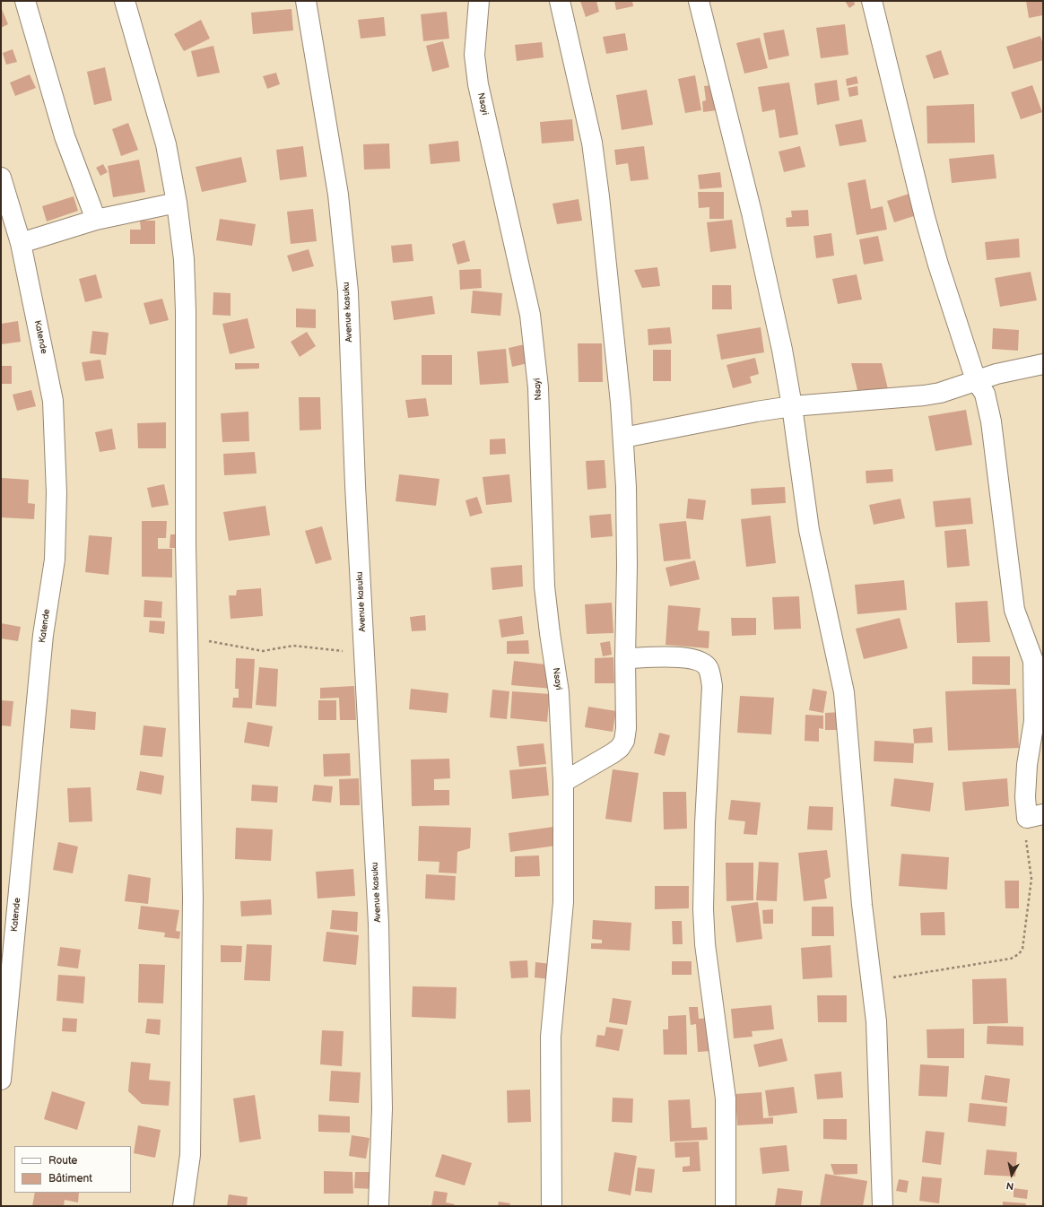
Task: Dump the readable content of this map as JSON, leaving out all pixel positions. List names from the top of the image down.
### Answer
{
  "streets": {
    "street": ["Nsayi", "Avenue kasuku", "Katende"]
  },
  "legend": ["Route", "Bâtiment"],
  "north": "bottom"
}
